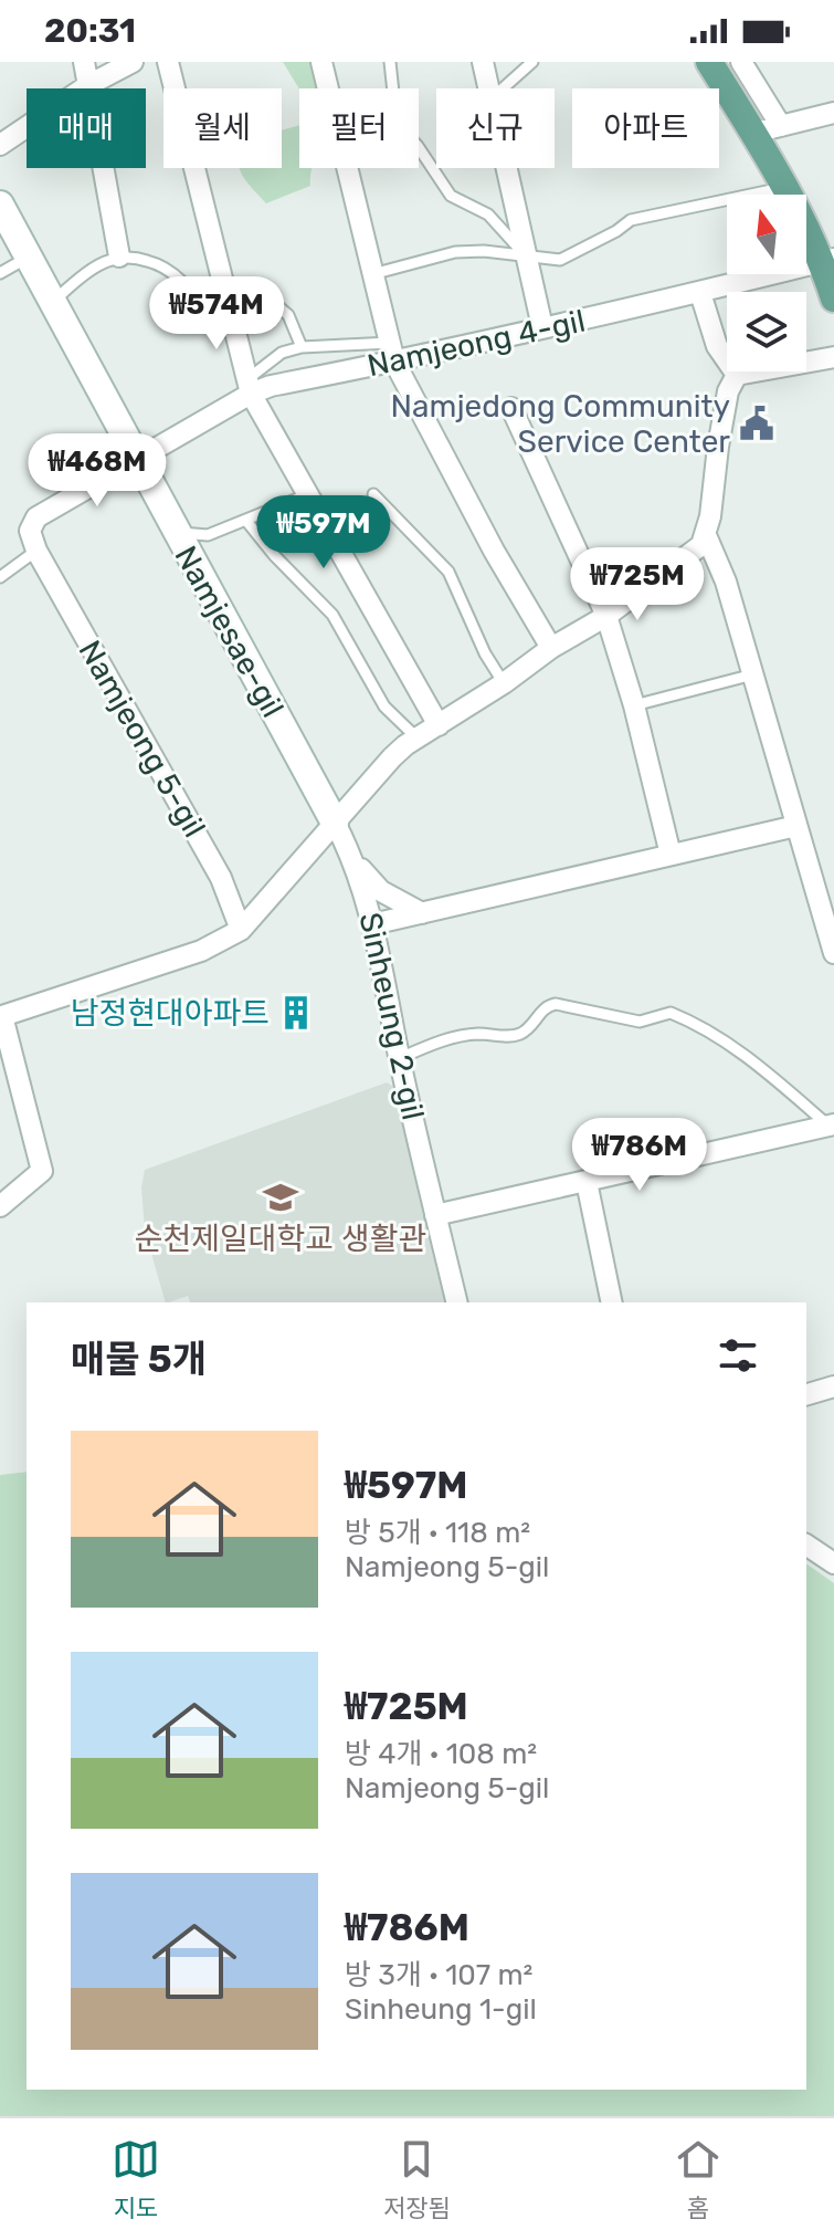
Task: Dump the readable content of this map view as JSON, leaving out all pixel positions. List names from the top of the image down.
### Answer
{
  "streets": {
    "street": [
      "Namjeong 4-gil",
      "Namjesae-gil",
      "Namjeong 5-gil",
      "Sinheung 2-gil"
    ]
  },
  "crossings": [
    ["Namjeong 4-gil", "Namjesae-gil"],
    ["Namjeong 4-gil", "Namjeong 5-gil"],
    ["Namjesae-gil", "Sinheung 2-gil"]
  ],
  "places": {
    "public building": ["Namjedong Community Service Center"],
    "building": ["남정현대아파트"],
    "school or university": ["순천제일대학교 생활관"]
  },
  "north": "top",
  "page": {
    "status": "20:31",
    "chip": [
      "매매",
      "월세",
      "필터",
      "신규",
      "아파트"
    ],
    "price": [
      "₩574M",
      "₩468M",
      "₩597M",
      "₩725M",
      "₩786M"
    ],
    "heading": "매물 5개",
    "list": [
      {
        "name": "₩597M",
        "note": "방 5개 · 118 m² · Namjeong 5-gil"
      },
      {
        "name": "₩725M",
        "note": "방 4개 · 108 m² · Namjeong 5-gil"
      },
      {
        "name": "₩786M",
        "note": "방 3개 · 107 m² · Sinheung 1-gil"
      }
    ],
    "tabs": ["지도", "저장됨", "홈"]
  }
}
